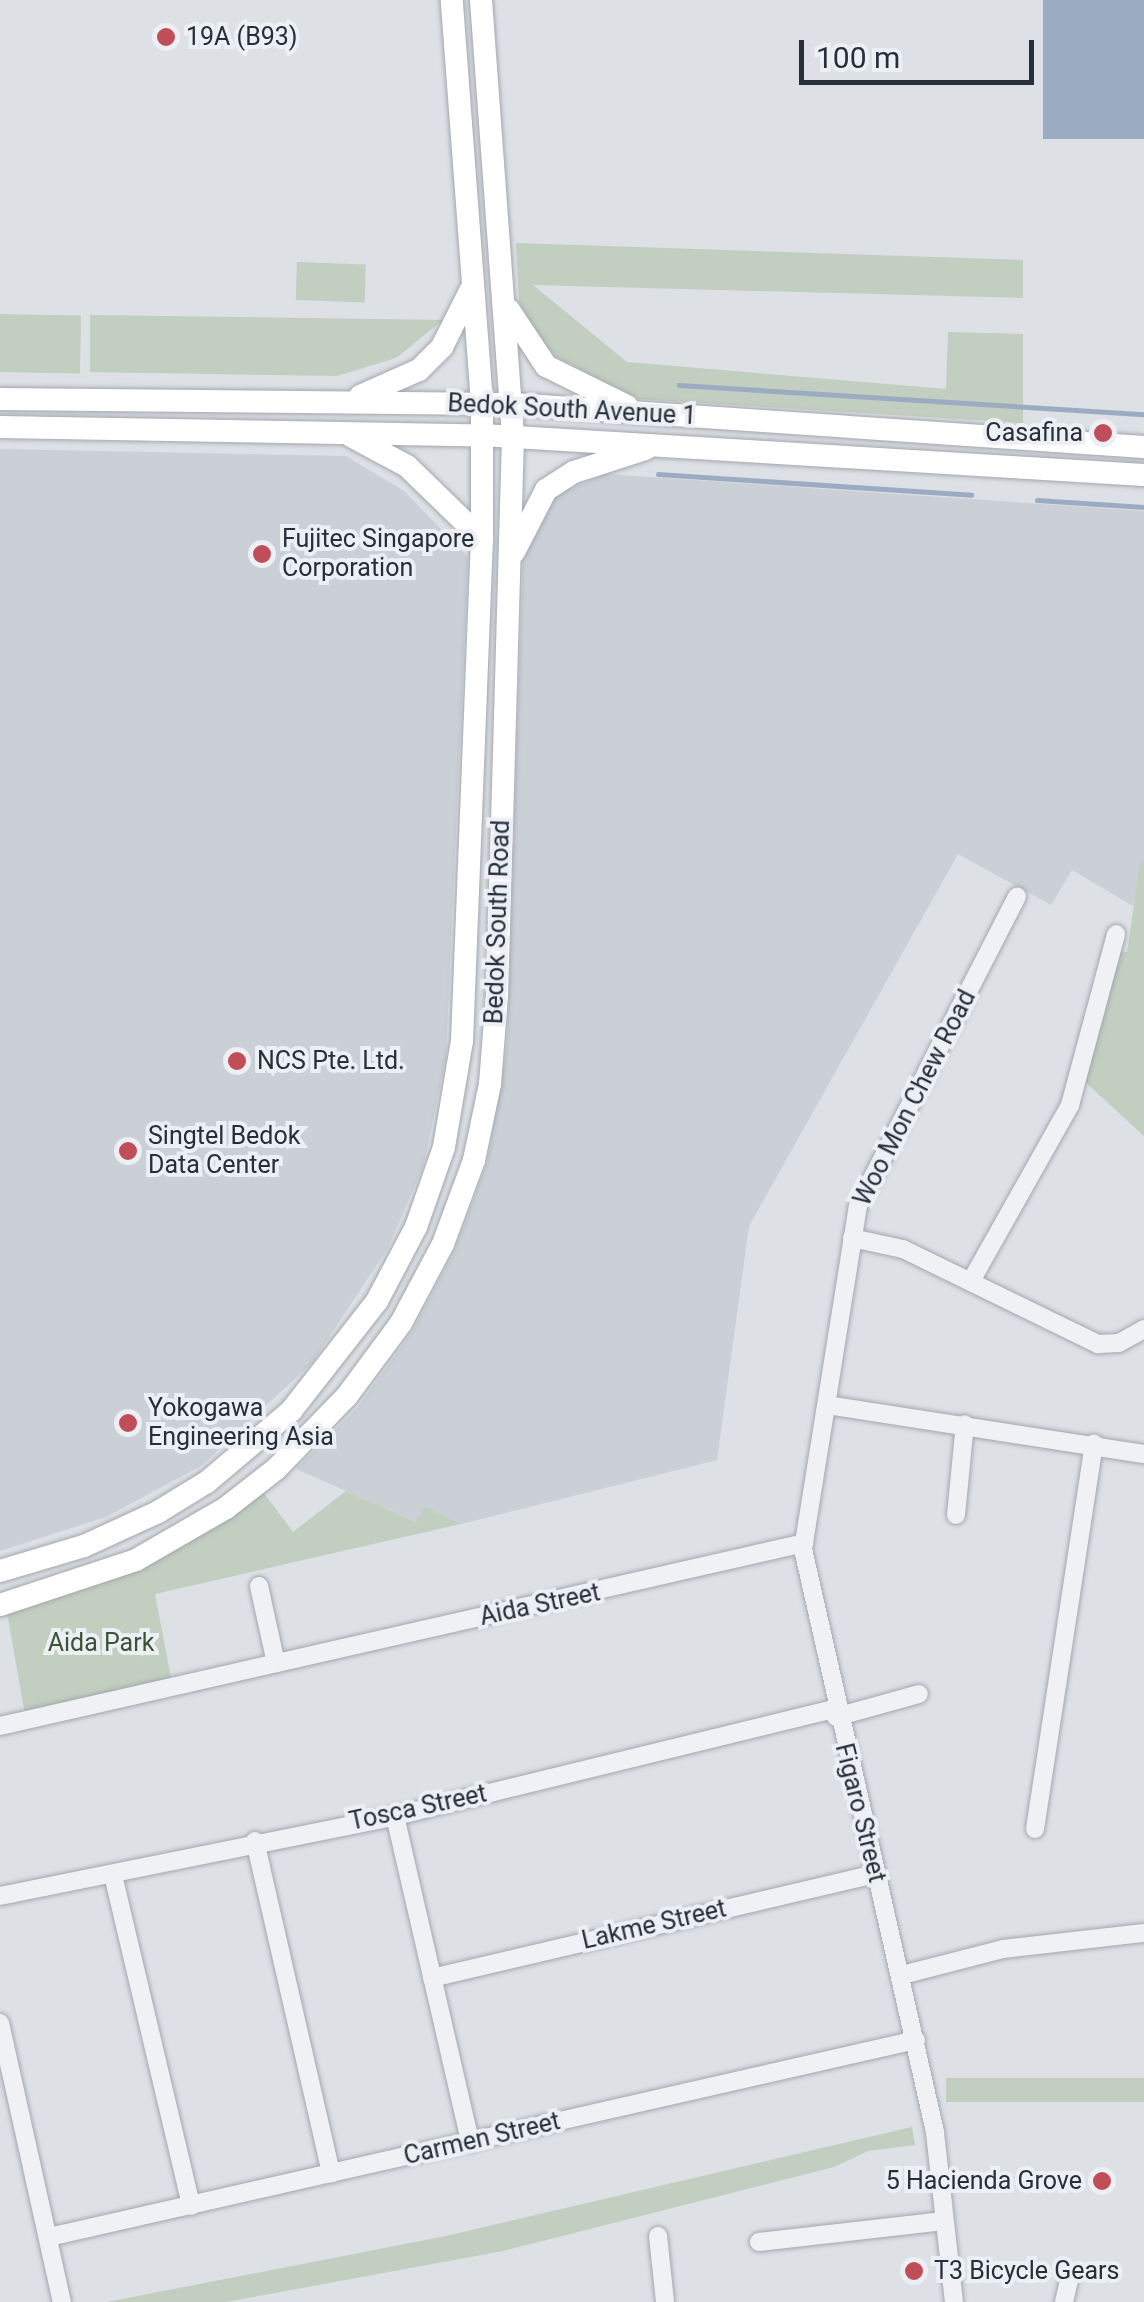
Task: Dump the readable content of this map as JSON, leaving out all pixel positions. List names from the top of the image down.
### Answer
{
  "streets": {
    "main road": ["Bedok South Avenue 1", "Bedok South Road"],
    "street": [
      "Woo Mon Chew Road",
      "Aida Street",
      "Tosca Street",
      "Figaro Street",
      "Lakme Street",
      "Carmen Street"
    ]
  },
  "crossings": [
    ["Bedok South Avenue 1", "Bedok South Road"],
    ["Woo Mon Chew Road", "Figaro Street"],
    ["Aida Street", "Figaro Street"],
    ["Tosca Street", "Figaro Street"],
    ["Figaro Street", "Lakme Street"],
    ["Figaro Street", "Carmen Street"]
  ],
  "parks": ["Aida Park"],
  "places": [
    "19A (B93)",
    "Casafina",
    "Fujitec Singapore Corporation",
    "NCS Pte. Ltd.",
    "Singtel Bedok Data Center",
    "Yokogawa Engineering Asia",
    "5 Hacienda Grove",
    "T3 Bicycle Gears"
  ],
  "scale_bar": "100 m"
}
